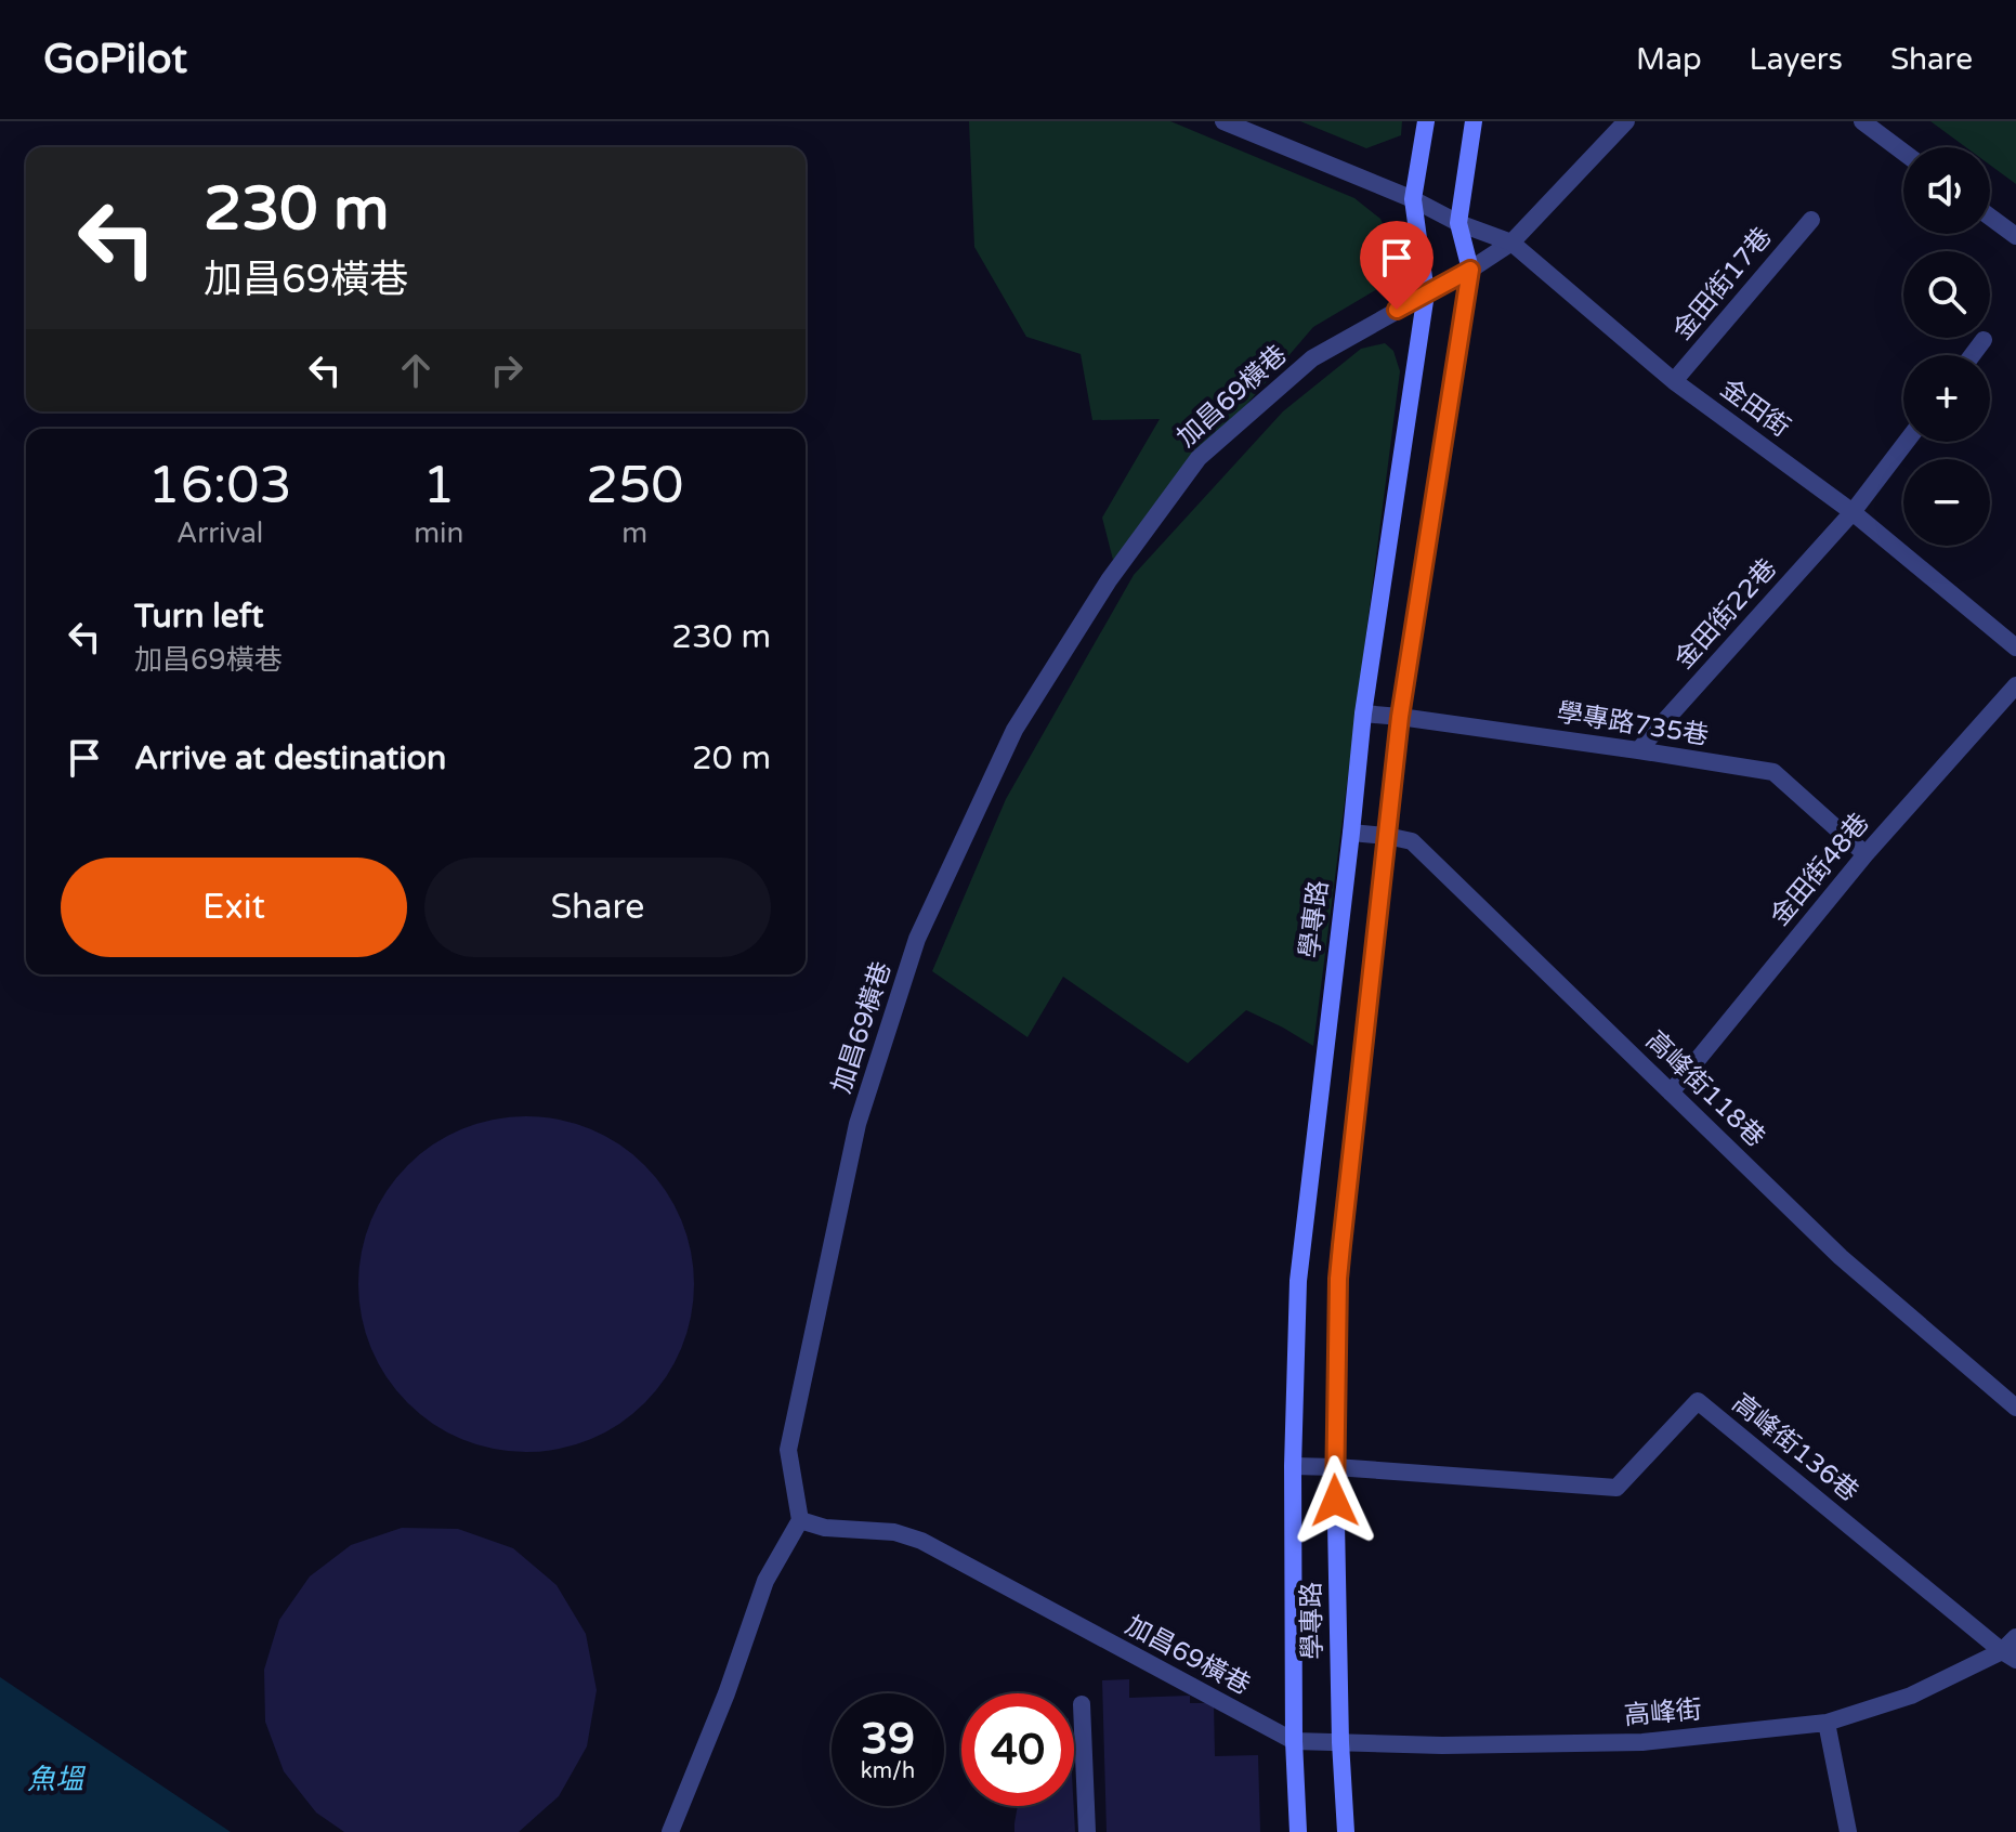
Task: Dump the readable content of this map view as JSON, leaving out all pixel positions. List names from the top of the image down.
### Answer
{
  "streets": {
    "street": [
      "金田街17巷",
      "加昌69橫巷",
      "金田街",
      "金田街22巷",
      "學專路735巷",
      "金田街48巷",
      "學專路",
      "高峰街118巷",
      "高峰街136巷",
      "高峰街"
    ]
  },
  "crossings": [
    ["金田街17巷", "金田街"],
    ["加昌69橫巷", "金田街"],
    ["加昌69橫巷", "學專路"],
    ["加昌69橫巷", "高峰街"],
    ["金田街", "金田街22巷"],
    ["金田街", "學專路"],
    ["金田街22巷", "學專路735巷"],
    ["學專路735巷", "金田街48巷"],
    ["學專路735巷", "學專路"],
    ["金田街48巷", "高峰街118巷"],
    ["學專路", "高峰街118巷"],
    ["學專路", "高峰街136巷"],
    ["學專路", "高峰街"],
    ["高峰街136巷", "高峰街"]
  ],
  "water": ["魚塭"],
  "page": {
    "header": "GoPilot",
    "nav": ["Map", "Layers", "Share"],
    "map_buttons": ["+", "−"],
    "turn": ["230 m", "加昌69橫巷"],
    "eta": [
      "16:03",
      "Arrival",
      "1",
      "min",
      "250",
      "m"
    ],
    "list": [
      {
        "name": "Turn left",
        "note": "加昌69橫巷",
        "value": "230 m"
      },
      {
        "name": "Arrive at destination",
        "value": "20 m"
      }
    ],
    "buttons": ["Exit", "Share"],
    "speed": "39 km/h",
    "limit": "40"
  }
}
